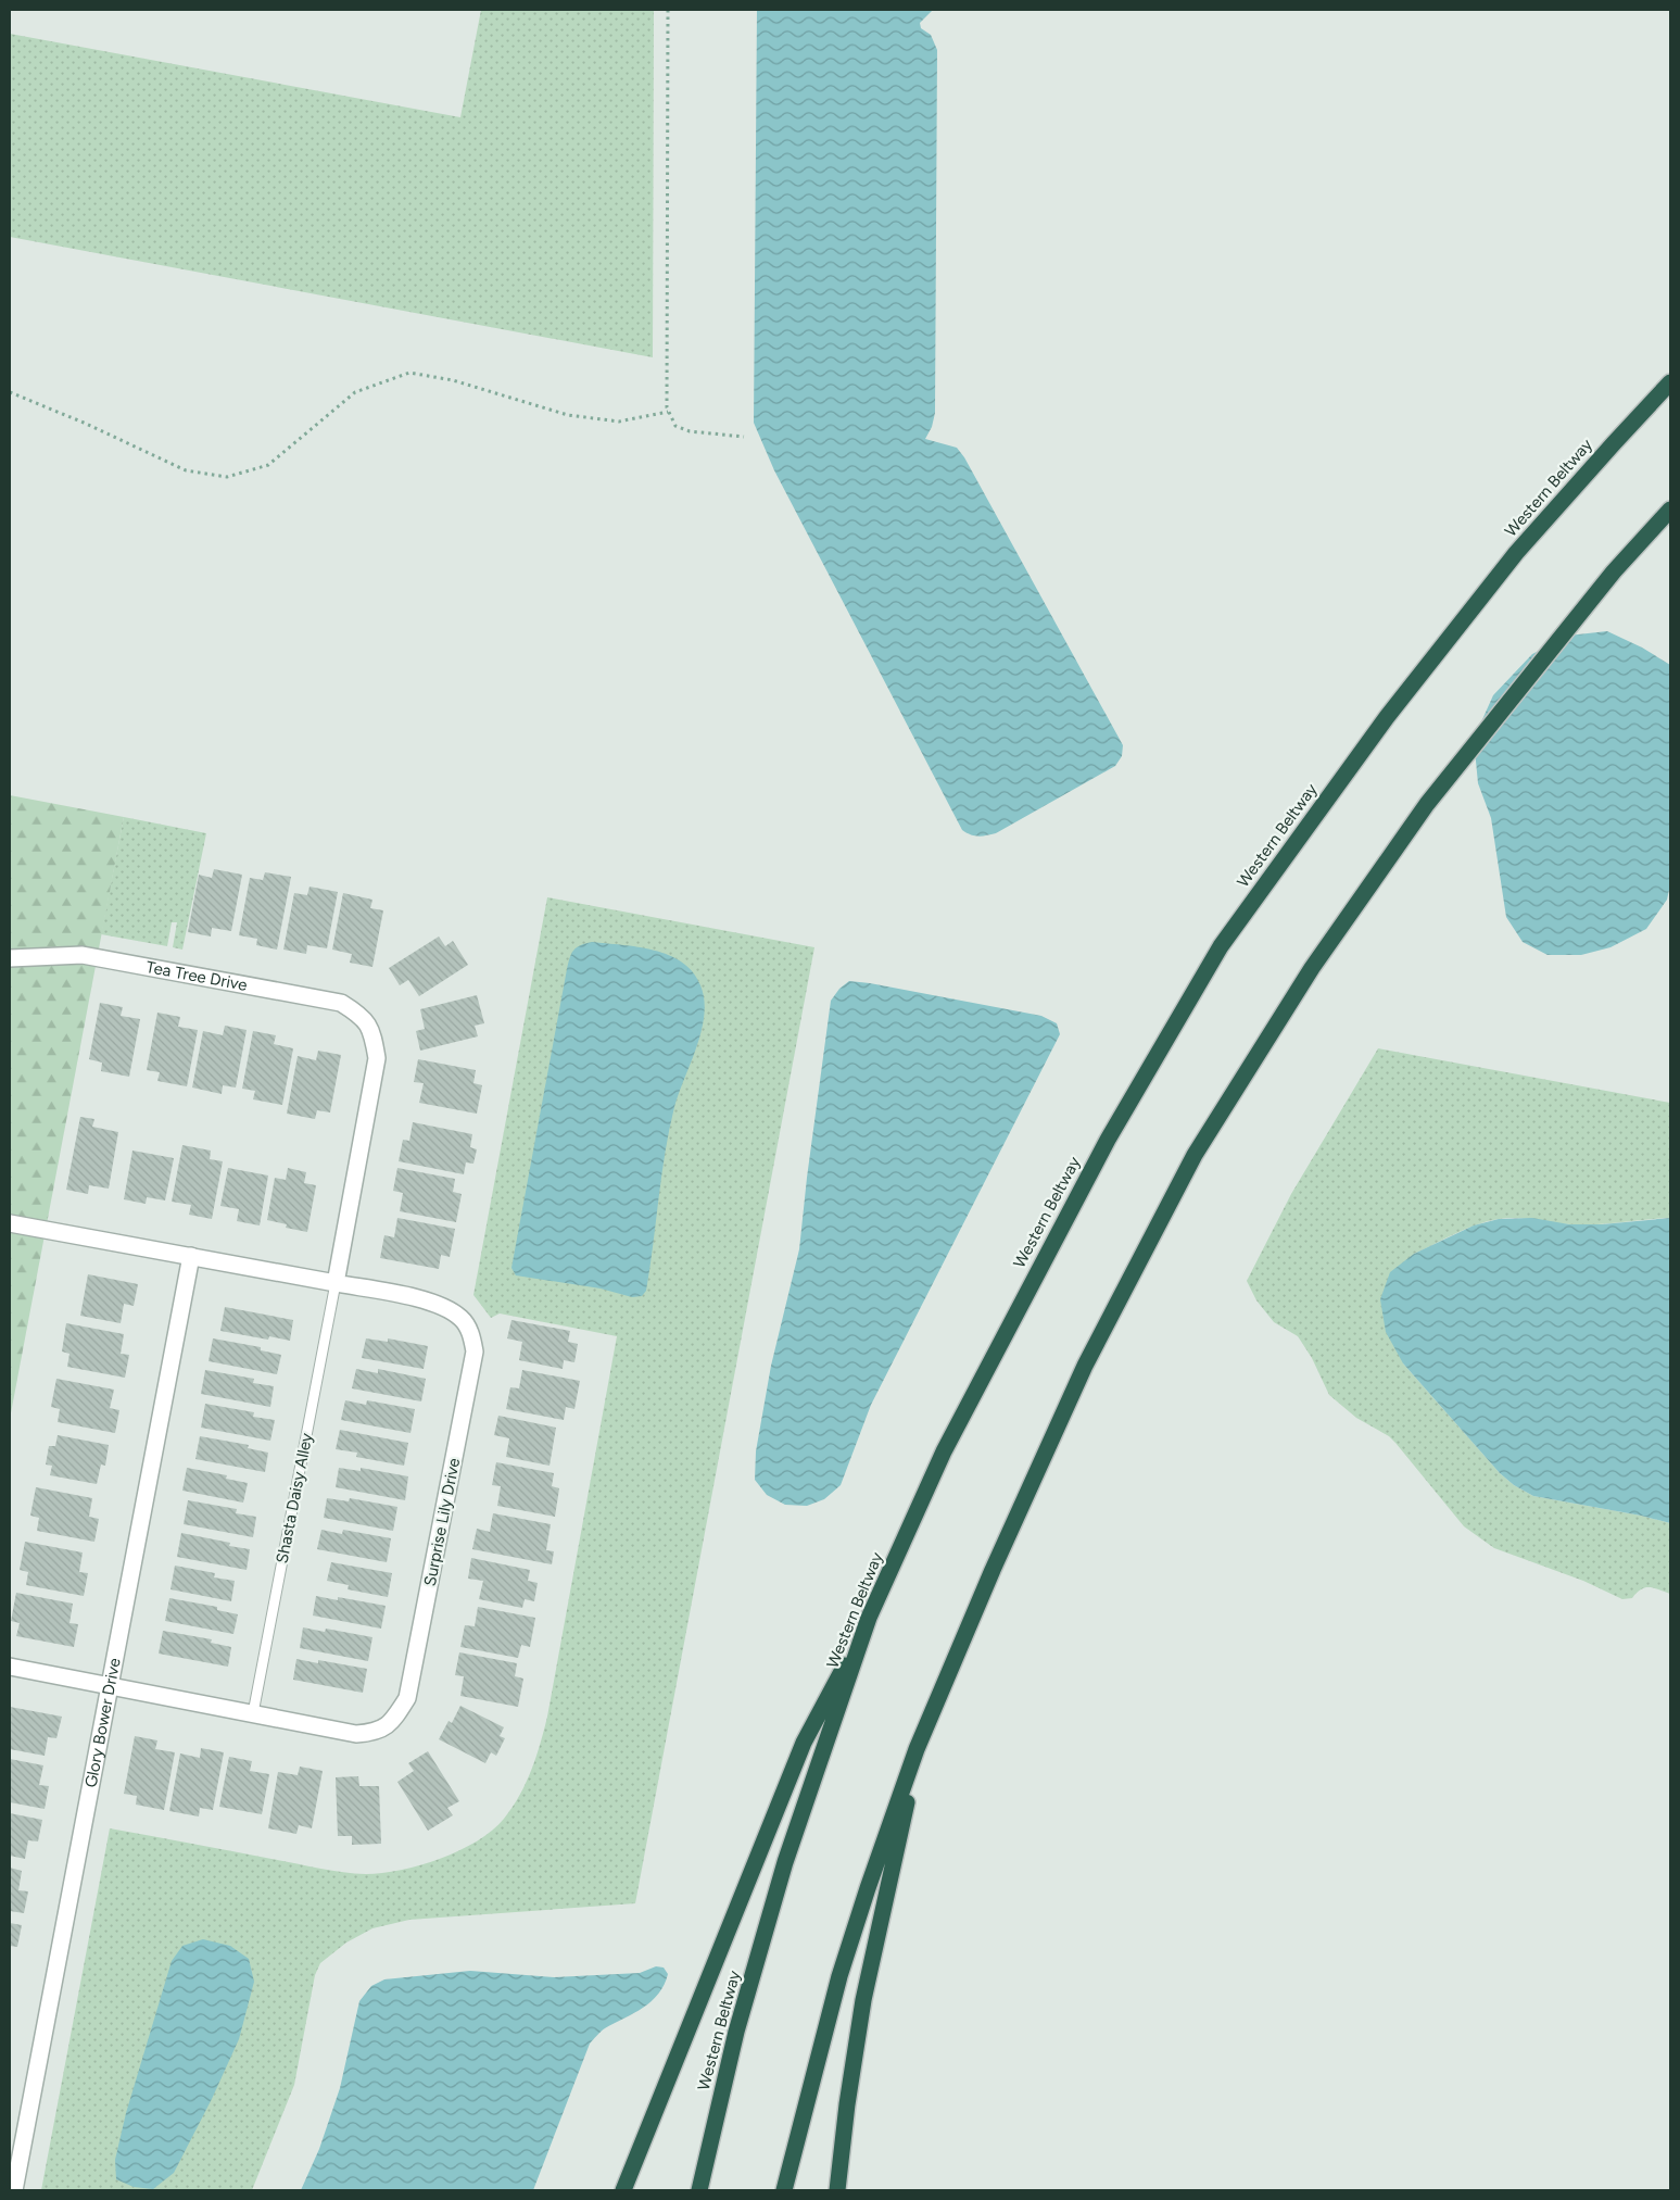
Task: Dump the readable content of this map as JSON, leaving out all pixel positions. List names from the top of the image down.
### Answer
{
  "streets": {
    "highway": ["Western Beltway"],
    "street": ["Tea Tree Drive", "Surprise Lily Drive", "Glory Bower Drive"],
    "lane": ["Shasta Daisy Alley"]
  },
  "crossings": [
    ["Tea Tree Drive", "Shasta Daisy Alley"],
    ["Tea Tree Drive", "Surprise Lily Drive"],
    ["Shasta Daisy Alley", "Surprise Lily Drive"],
    ["Surprise Lily Drive", "Glory Bower Drive"]
  ]
}
